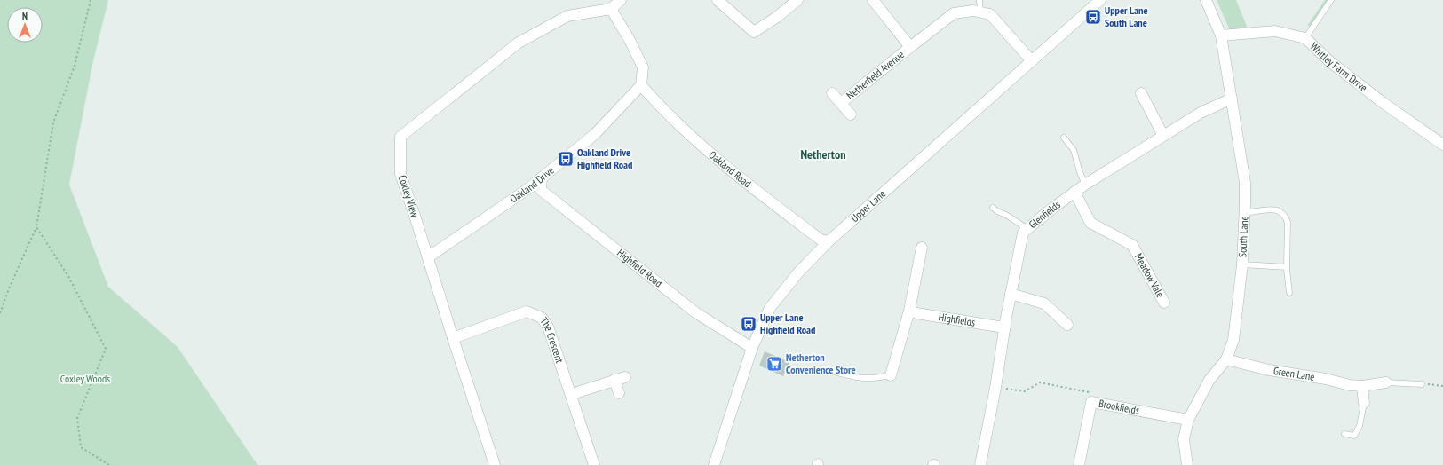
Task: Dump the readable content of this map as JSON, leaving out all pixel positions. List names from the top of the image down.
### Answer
{
  "streets": {
    "street": [
      "Whitley Farm Drive",
      "Netherfield Avenue",
      "Oakland Road",
      "Oakland Drive",
      "Coxley View",
      "Upper Lane",
      "Glenfields",
      "South Lane",
      "Highfield Road",
      "Meadow Vale",
      "Highfields",
      "The Crescent",
      "Green Lane",
      "Brookfields"
    ]
  },
  "crossings": [
    ["Whitley Farm Drive", "South Lane"],
    ["Netherfield Avenue", "Upper Lane"],
    ["Oakland Road", "Oakland Drive"],
    ["Oakland Road", "Upper Lane"],
    ["Oakland Drive", "Coxley View"],
    ["Oakland Drive", "Highfield Road"],
    ["Coxley View", "The Crescent"],
    ["Upper Lane", "Highfield Road"],
    ["Glenfields", "South Lane"],
    ["Glenfields", "Meadow Vale"],
    ["Glenfields", "Highfields"],
    ["South Lane", "Green Lane"],
    ["South Lane", "Brookfields"]
  ],
  "districts": ["Netherton"],
  "parks": ["Coxley Woods"],
  "places": {
    "bus stop": ["Upper Lane South Lane", "Oakland Drive Highfield Road", "Upper Lane Highfield Road"],
    "supermarket": ["Netherton Convenience Store"]
  },
  "north": "top"
}
